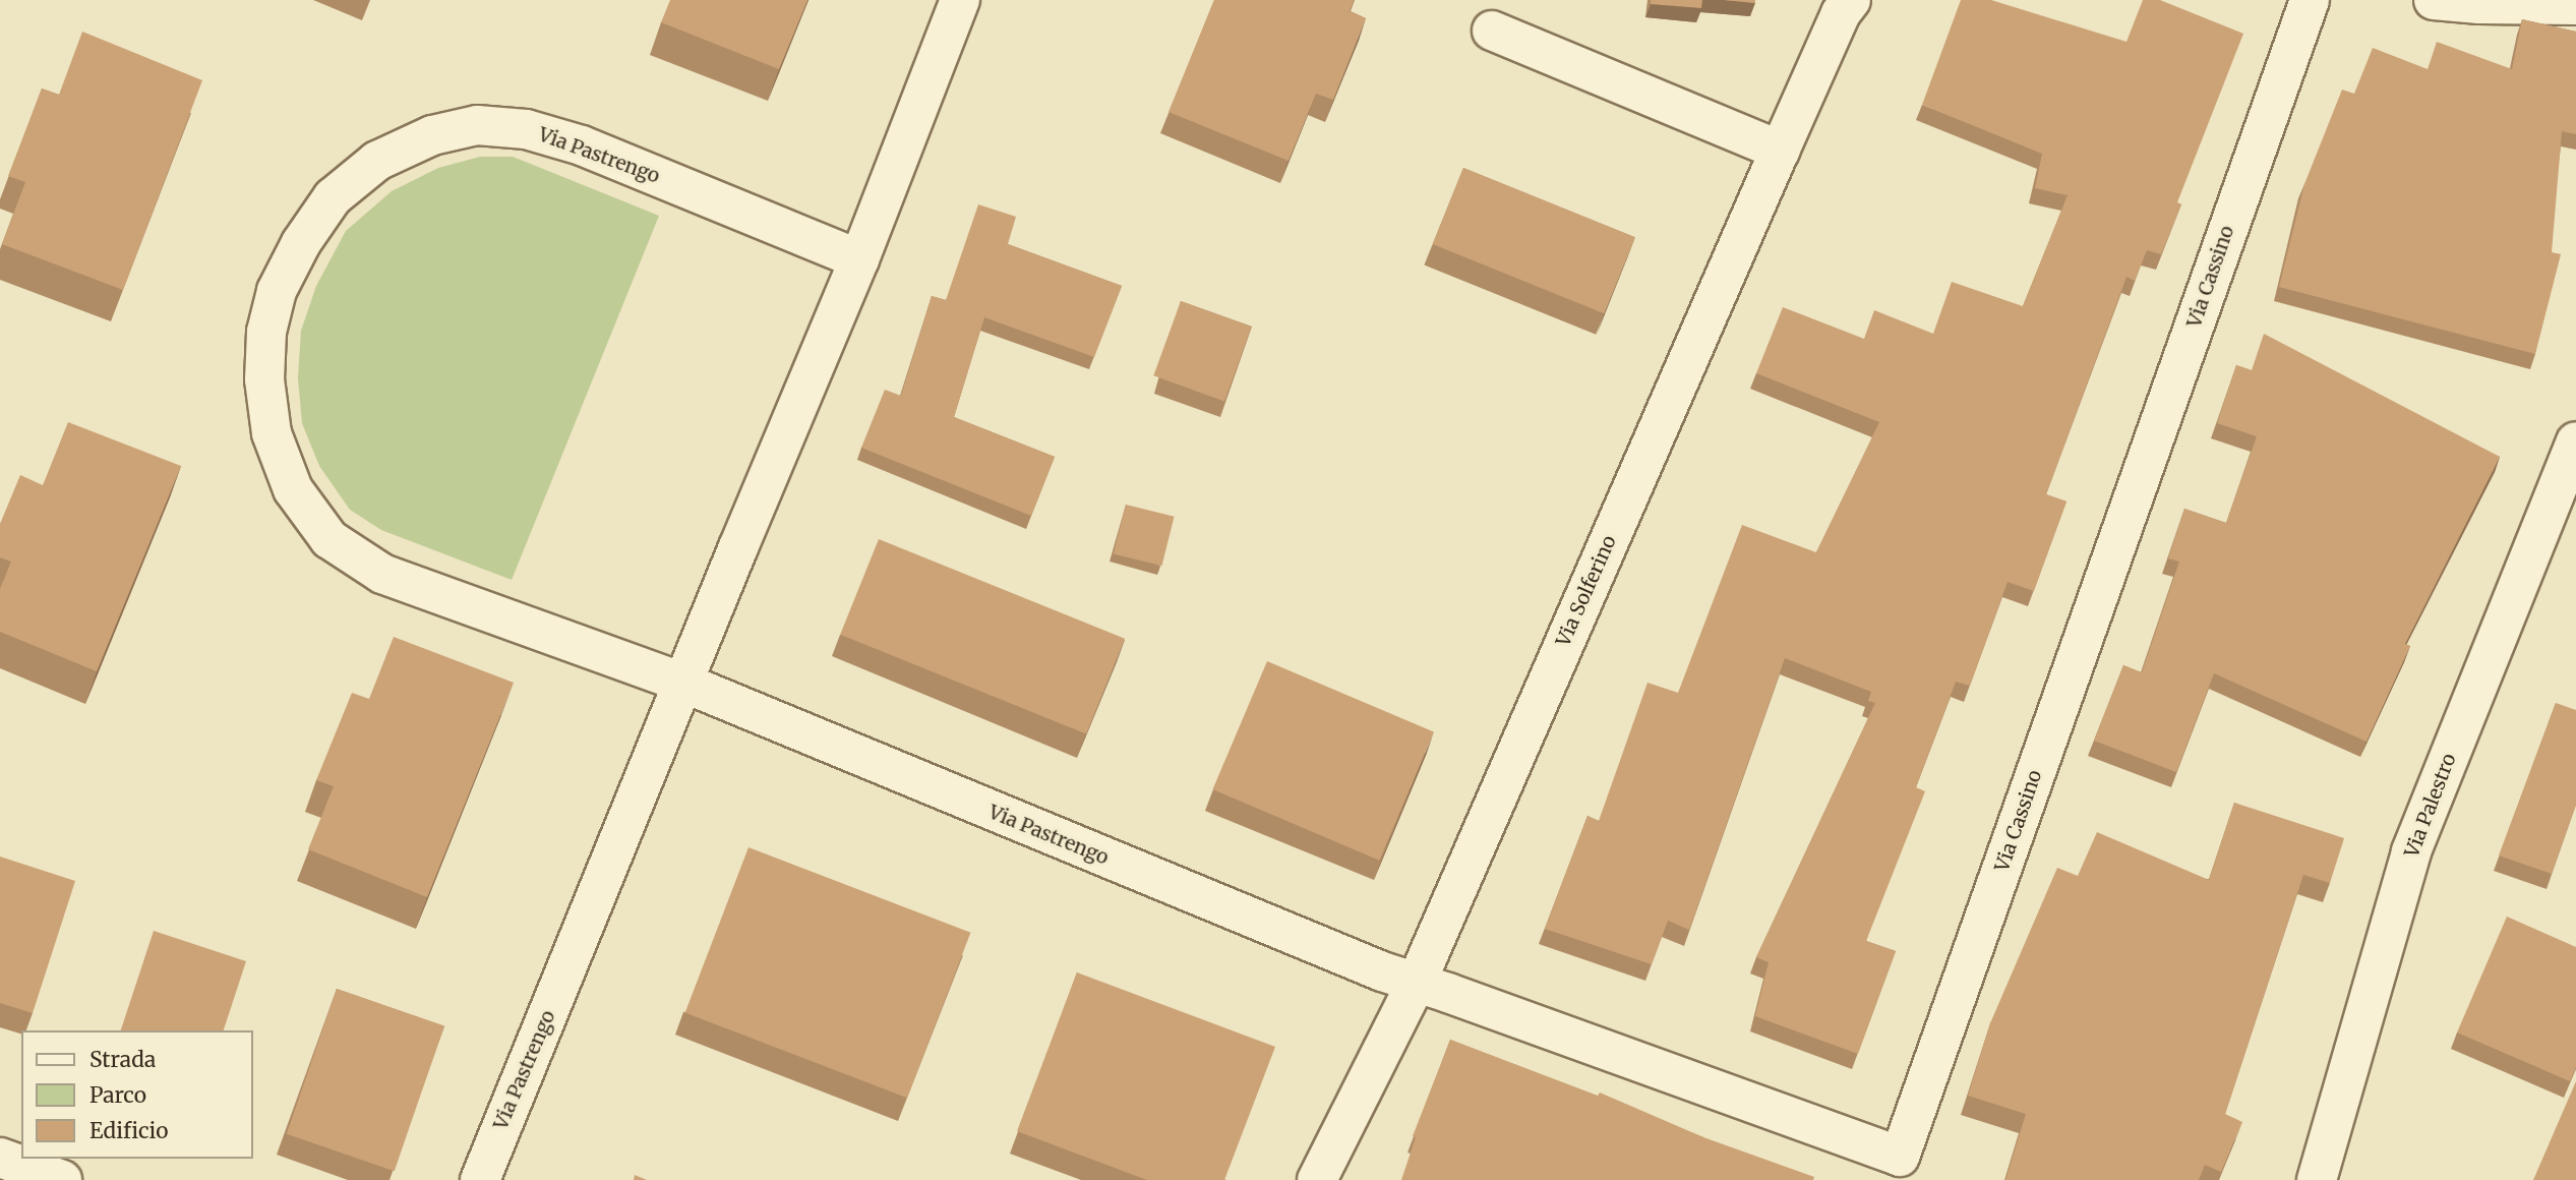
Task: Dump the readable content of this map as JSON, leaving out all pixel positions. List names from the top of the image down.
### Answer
{
  "streets": {
    "street": [
      "Via Pastrengo",
      "Via Cassino",
      "Via Solferino",
      "Via Palestro"
    ]
  },
  "crossings": [
    ["Via Pastrengo", "Via Cassino"],
    ["Via Pastrengo", "Via Solferino"],
    ["Via Cassino", "Via Solferino"]
  ],
  "legend": ["Strada", "Parco", "Edificio"]
}
